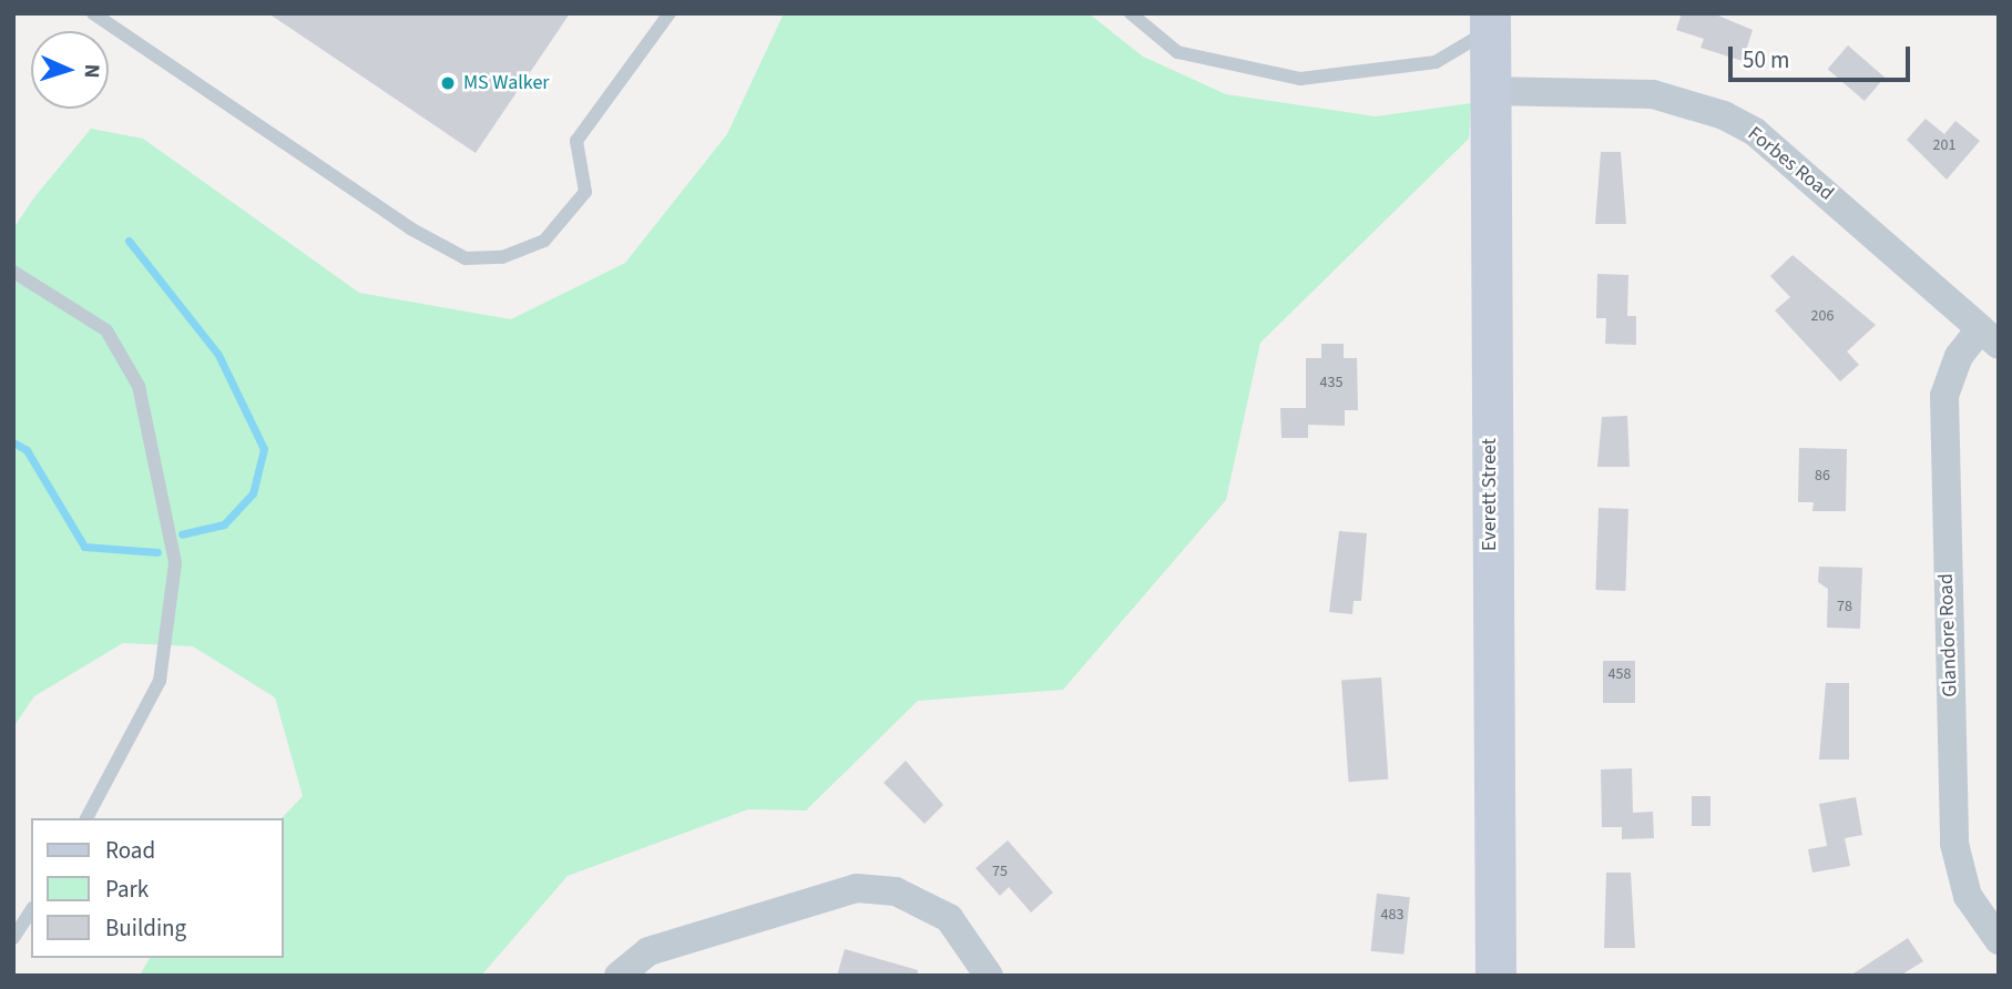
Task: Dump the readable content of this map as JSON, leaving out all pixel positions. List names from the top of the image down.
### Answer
{
  "streets": {
    "street": ["Forbes Road", "Everett Street", "Glandore Road"]
  },
  "crossings": [
    ["Forbes Road", "Everett Street"],
    ["Forbes Road", "Glandore Road"]
  ],
  "places": ["MS Walker"],
  "house_numbers": [
    "201",
    "206",
    "435",
    "86",
    "78",
    "458",
    "75",
    "483"
  ],
  "legend": ["Road", "Park", "Building"],
  "scale_bar": "50 m",
  "north": "right"
}
